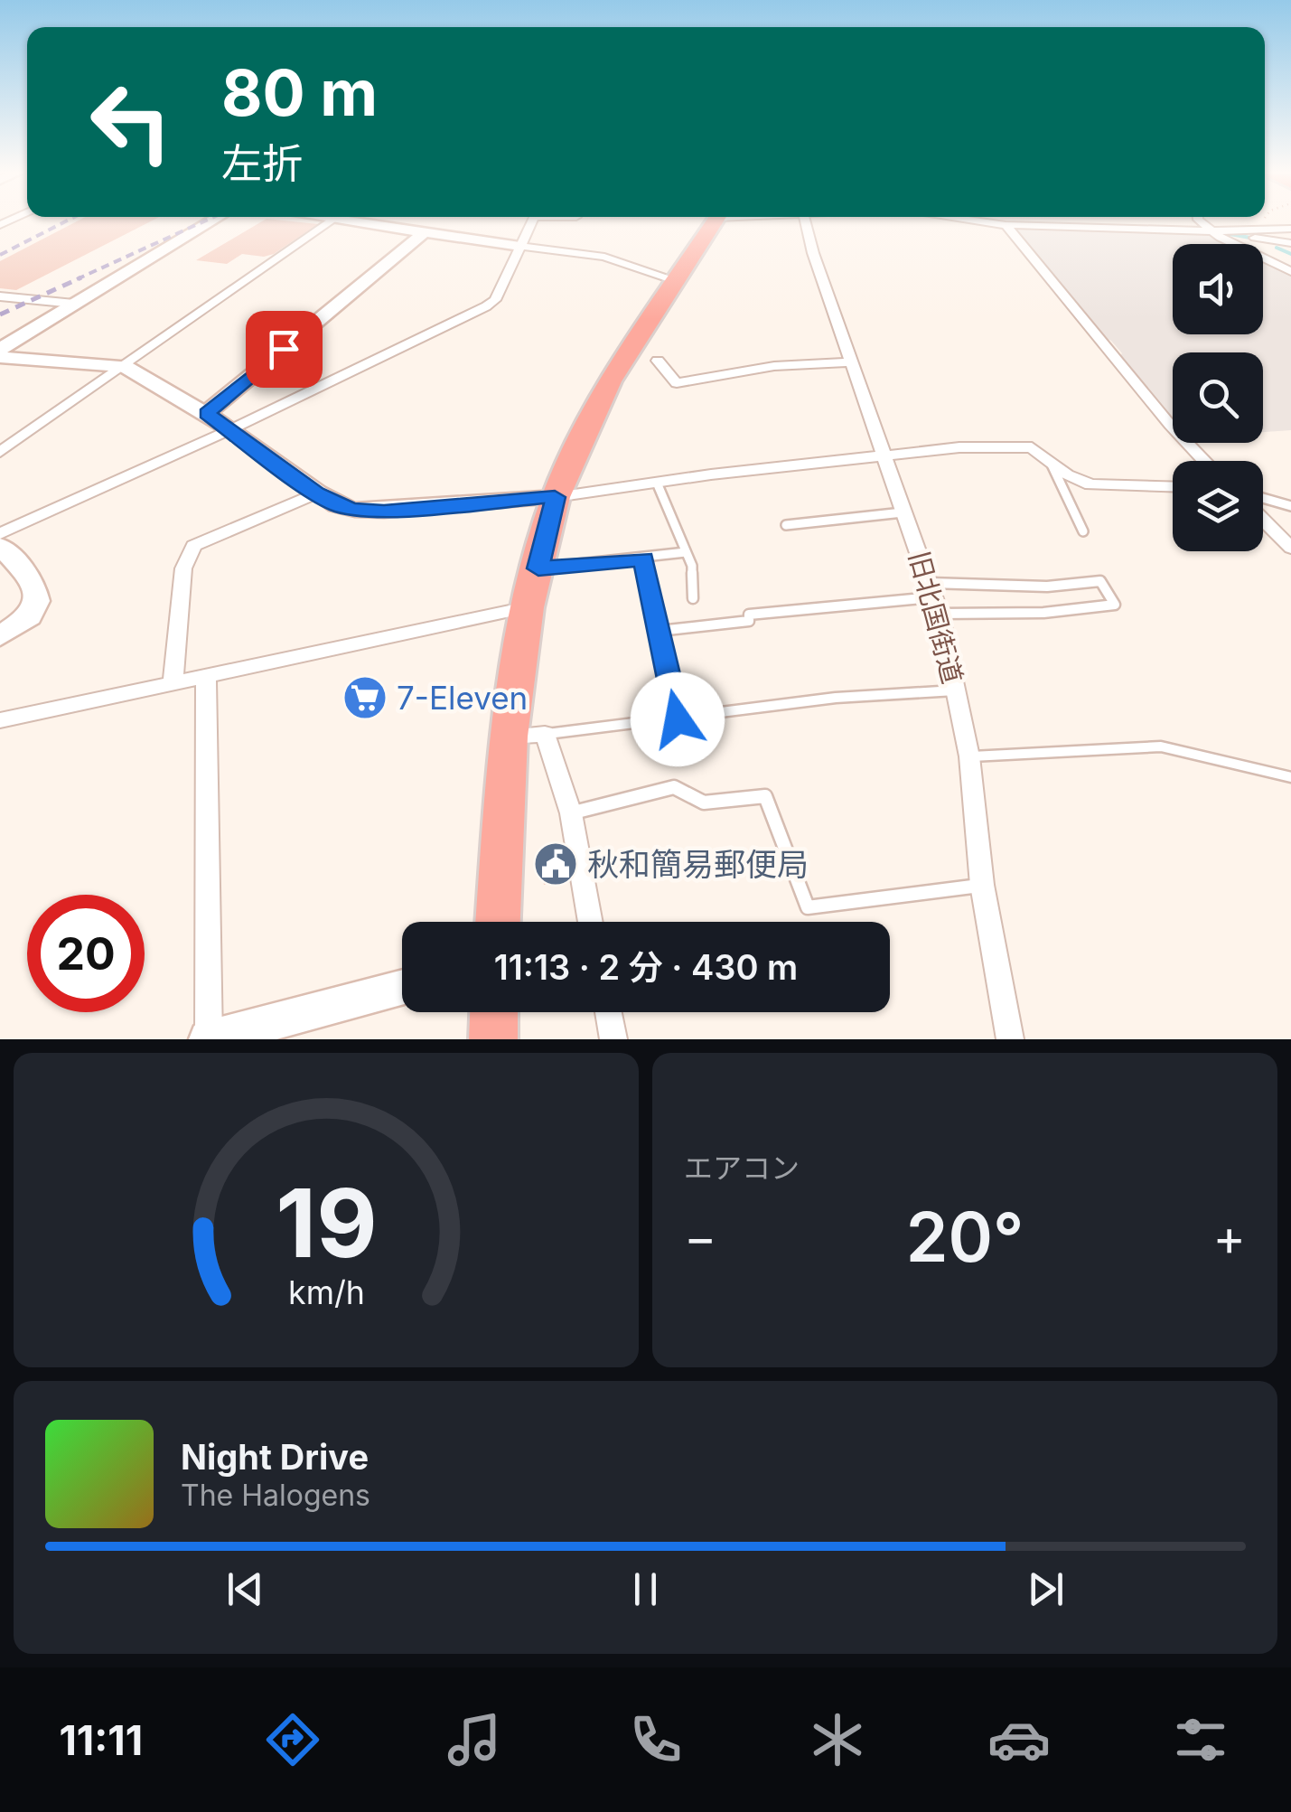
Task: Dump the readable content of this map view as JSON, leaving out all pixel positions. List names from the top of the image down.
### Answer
{
  "streets": {
    "street": ["旧北国街道"]
  },
  "places": {
    "supermarket": ["7-Eleven"],
    "public building": ["秋和簡易郵便局"]
  },
  "page": {
    "turn": ["80 m", "左折"],
    "limit": "20",
    "trip": "11:13 · 2 分 · 430 m",
    "tile": "エアコン",
    "heat": ["−", "20°", "+"],
    "song": ["Night Drive", "The Halogens"],
    "tabs": "11:11",
    "gauge": ["19", "km/h"]
  }
}
